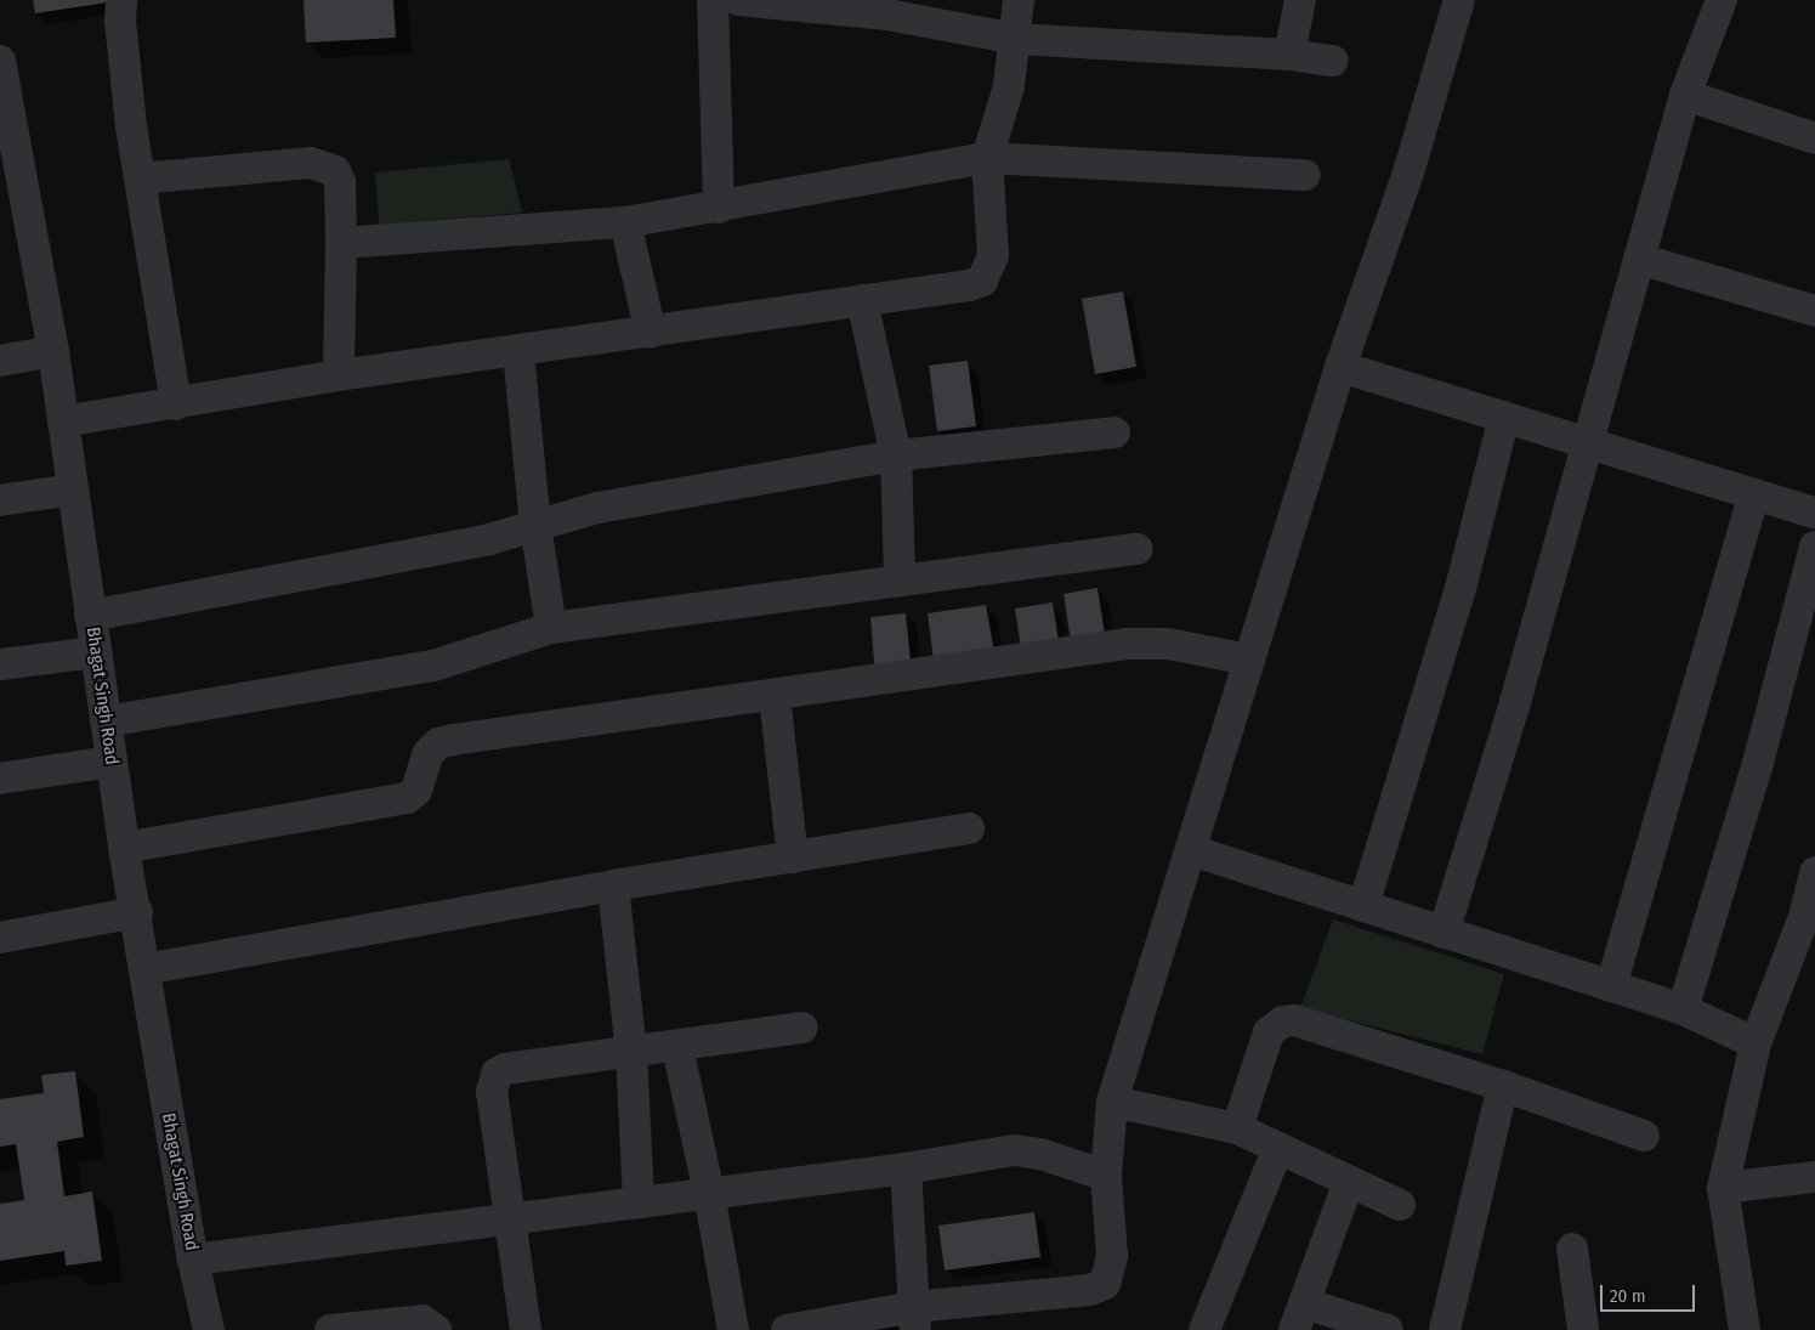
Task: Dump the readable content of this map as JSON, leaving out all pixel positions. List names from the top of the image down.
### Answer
{
  "streets": {
    "street": ["Bhagat Singh Road"]
  },
  "scale_bar": "20 m"
}
